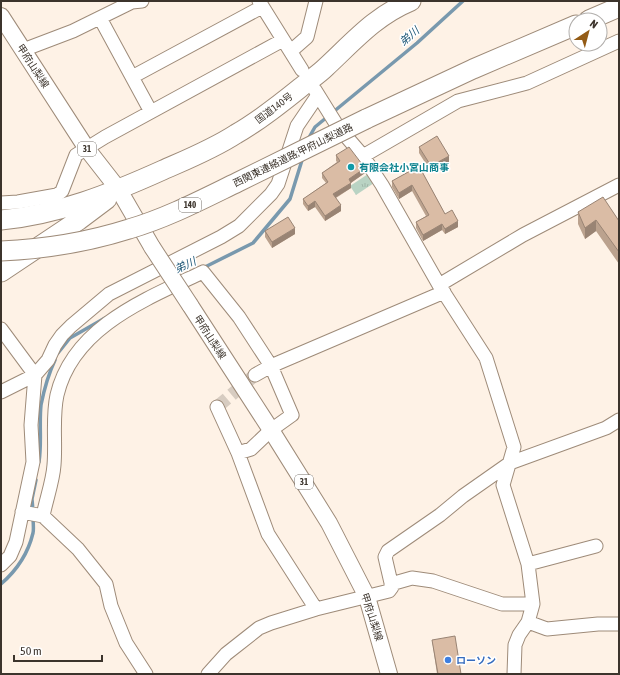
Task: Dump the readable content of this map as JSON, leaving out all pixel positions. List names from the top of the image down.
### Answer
{
  "streets": {
    "highway": ["国道140号", "西関東連絡道路;甲府山梨道路", "140"],
    "main road": ["甲府山梨線", "31"]
  },
  "crossings": [
    ["甲府山梨線", "国道140号"]
  ],
  "water": ["弟川"],
  "places": ["有限会社小宮山商事", "ローソン"],
  "scale_bar": "50 m",
  "north": "top right"
}
